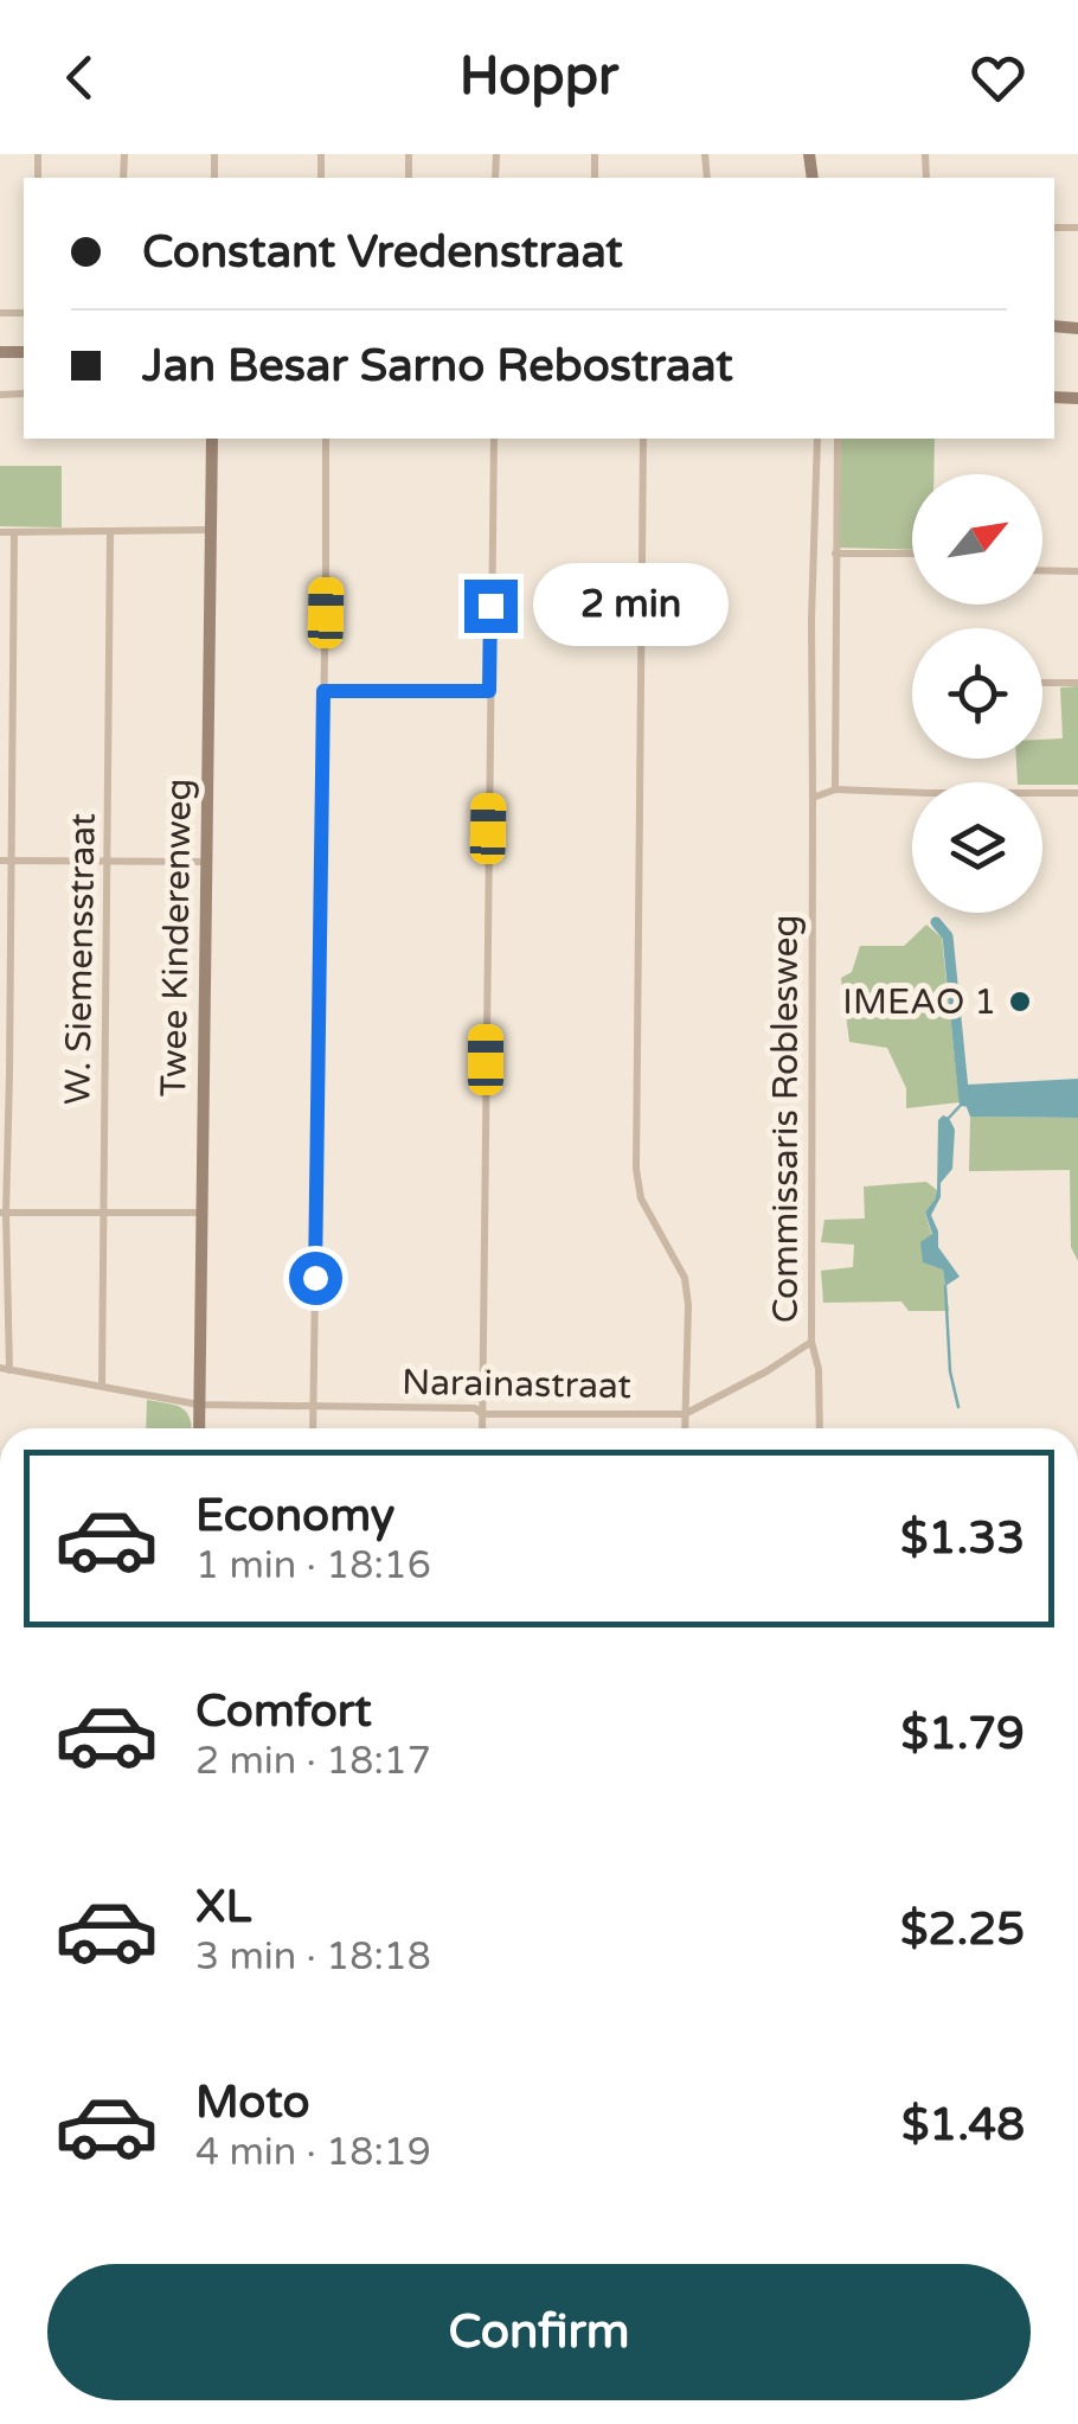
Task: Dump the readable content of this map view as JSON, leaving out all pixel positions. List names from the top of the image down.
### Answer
{
  "streets": {
    "street": [
      "Twee Kinderenweg",
      "W. Siemensstraat",
      "Commissaris Roblesweg",
      "Narainastraat"
    ]
  },
  "crossings": [
    ["Twee Kinderenweg", "Narainastraat"],
    ["W. Siemensstraat", "Narainastraat"],
    ["Commissaris Roblesweg", "Narainastraat"]
  ],
  "places": ["IMEAO 1"],
  "north": "top right",
  "page": {
    "header": "Hoppr",
    "banner": ["Constant Vredenstraat", "Jan Besar Sarno Rebostraat"],
    "bubble": "2 min",
    "list": [
      {
        "name": "Economy",
        "note": "1 min · 18:16",
        "value": "$1.33"
      },
      {
        "name": "Comfort",
        "note": "2 min · 18:17",
        "value": "$1.79"
      },
      {
        "name": "XL",
        "note": "3 min · 18:18",
        "value": "$2.25"
      },
      {
        "name": "Moto",
        "note": "4 min · 18:19",
        "value": "$1.48"
      }
    ],
    "buttons": "Confirm"
  }
}
